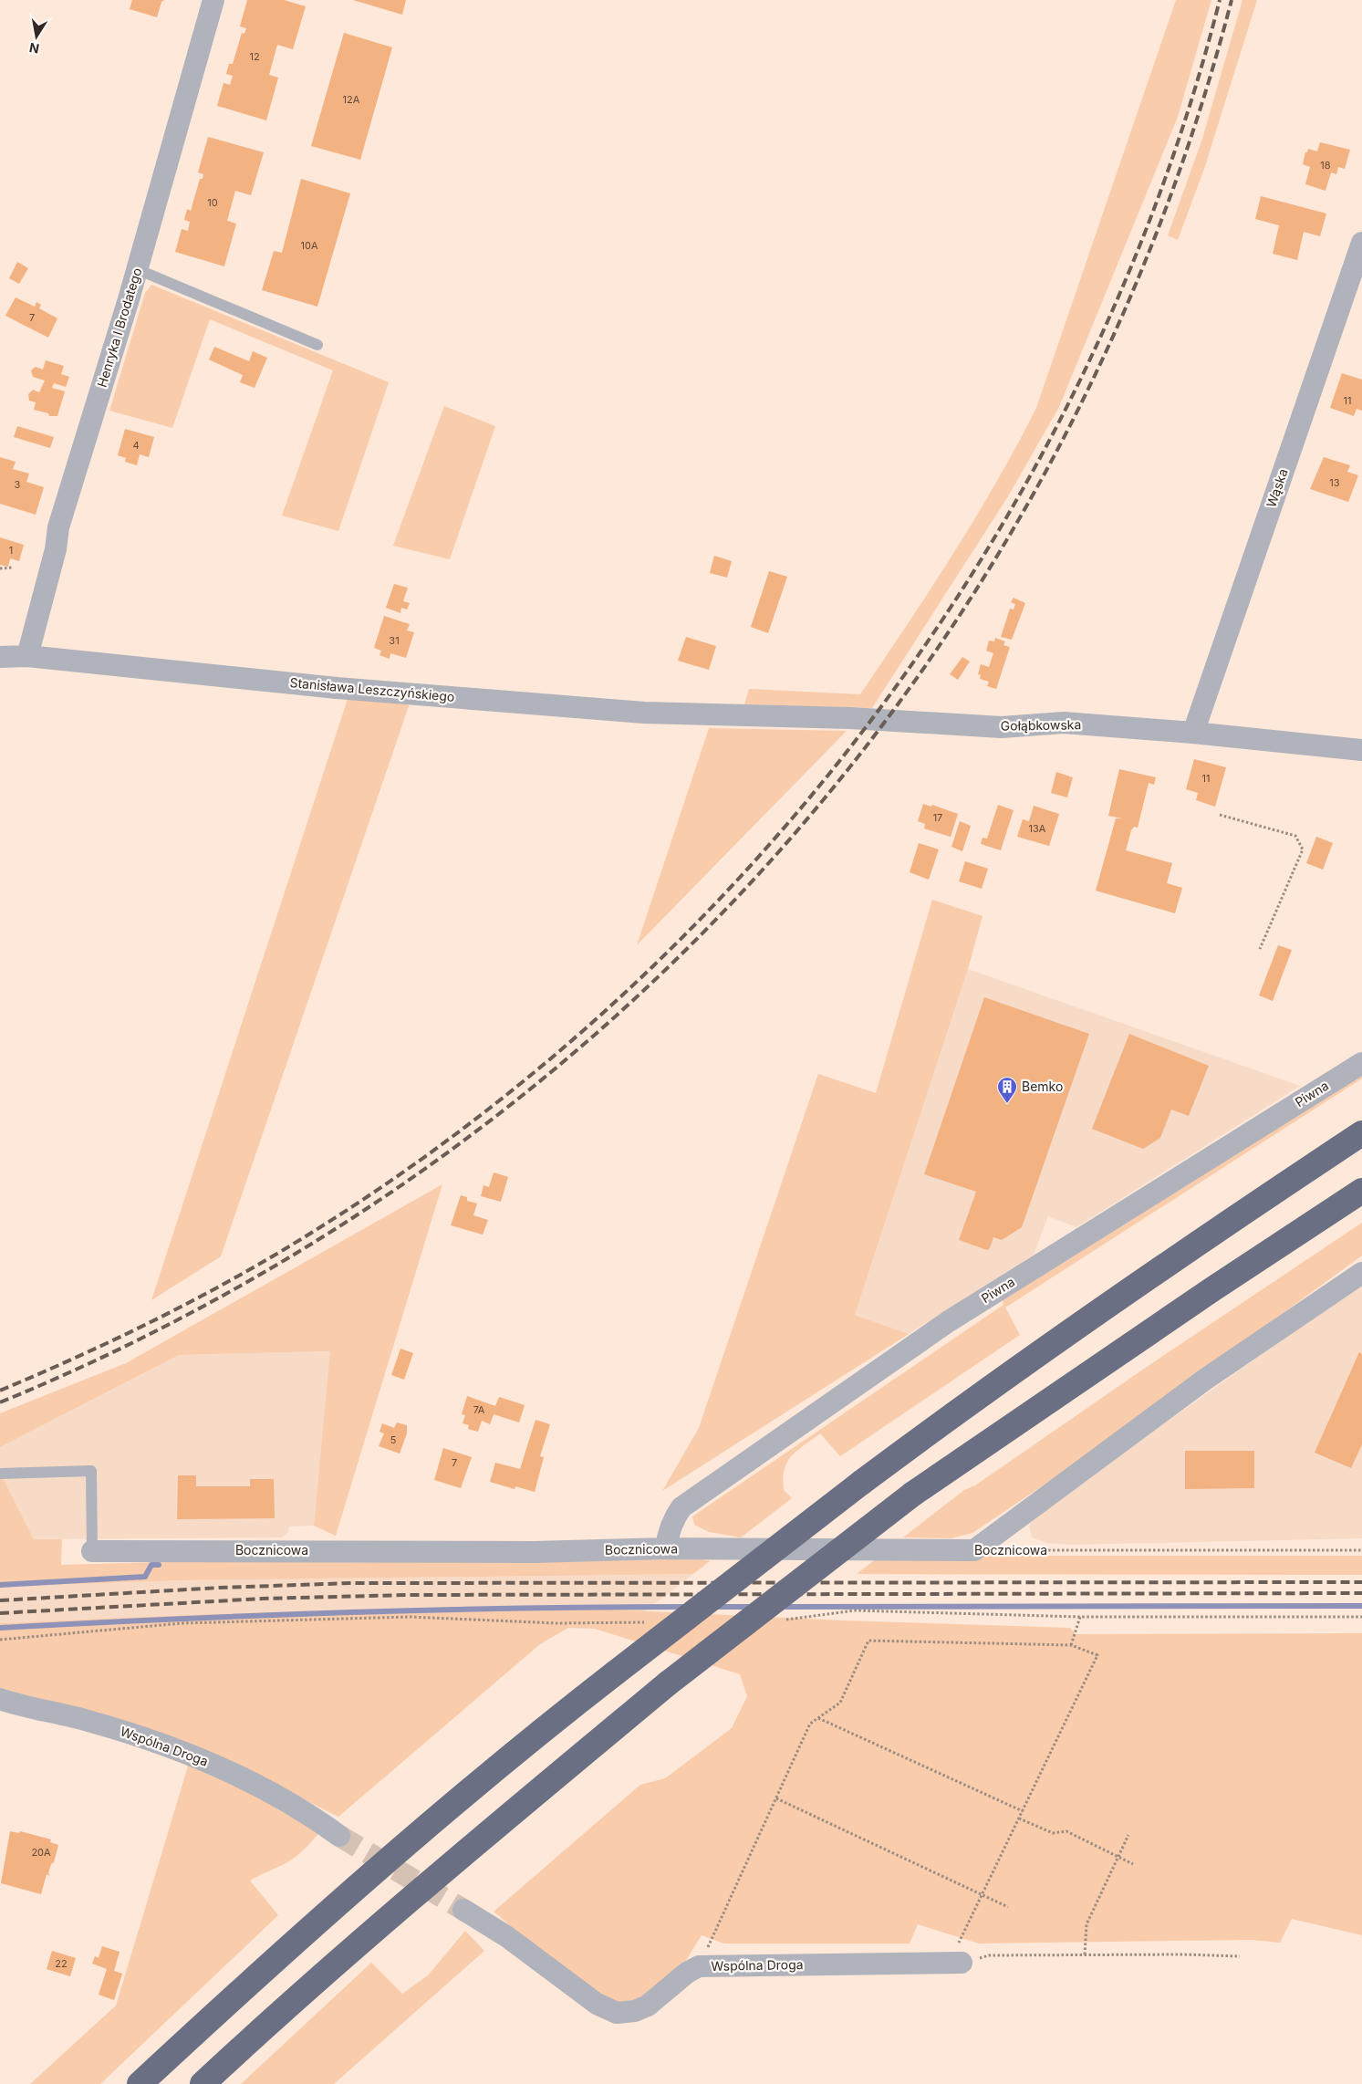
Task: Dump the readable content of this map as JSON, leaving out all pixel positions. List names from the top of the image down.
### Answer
{
  "streets": {
    "street": [
      "Henryka I Brodatego",
      "Wąska",
      "Stanisława Leszczyńskiego",
      "Gołąbkowska",
      "Piwna",
      "Bocznicowa",
      "Wspólna Droga"
    ]
  },
  "crossings": [
    ["Henryka I Brodatego", "Stanisława Leszczyńskiego"],
    ["Wąska", "Gołąbkowska"],
    ["Stanisława Leszczyńskiego", "Gołąbkowska"],
    ["Piwna", "Bocznicowa"]
  ],
  "places": {
    "building": ["Bemko"]
  },
  "house_numbers": [
    "12",
    "12A",
    "18",
    "10",
    "10A",
    "7",
    "11",
    "4",
    "13",
    "3",
    "1",
    "31",
    "11",
    "17",
    "13A",
    "7A",
    "5",
    "7",
    "20A",
    "22"
  ],
  "north": "bottom"
}
